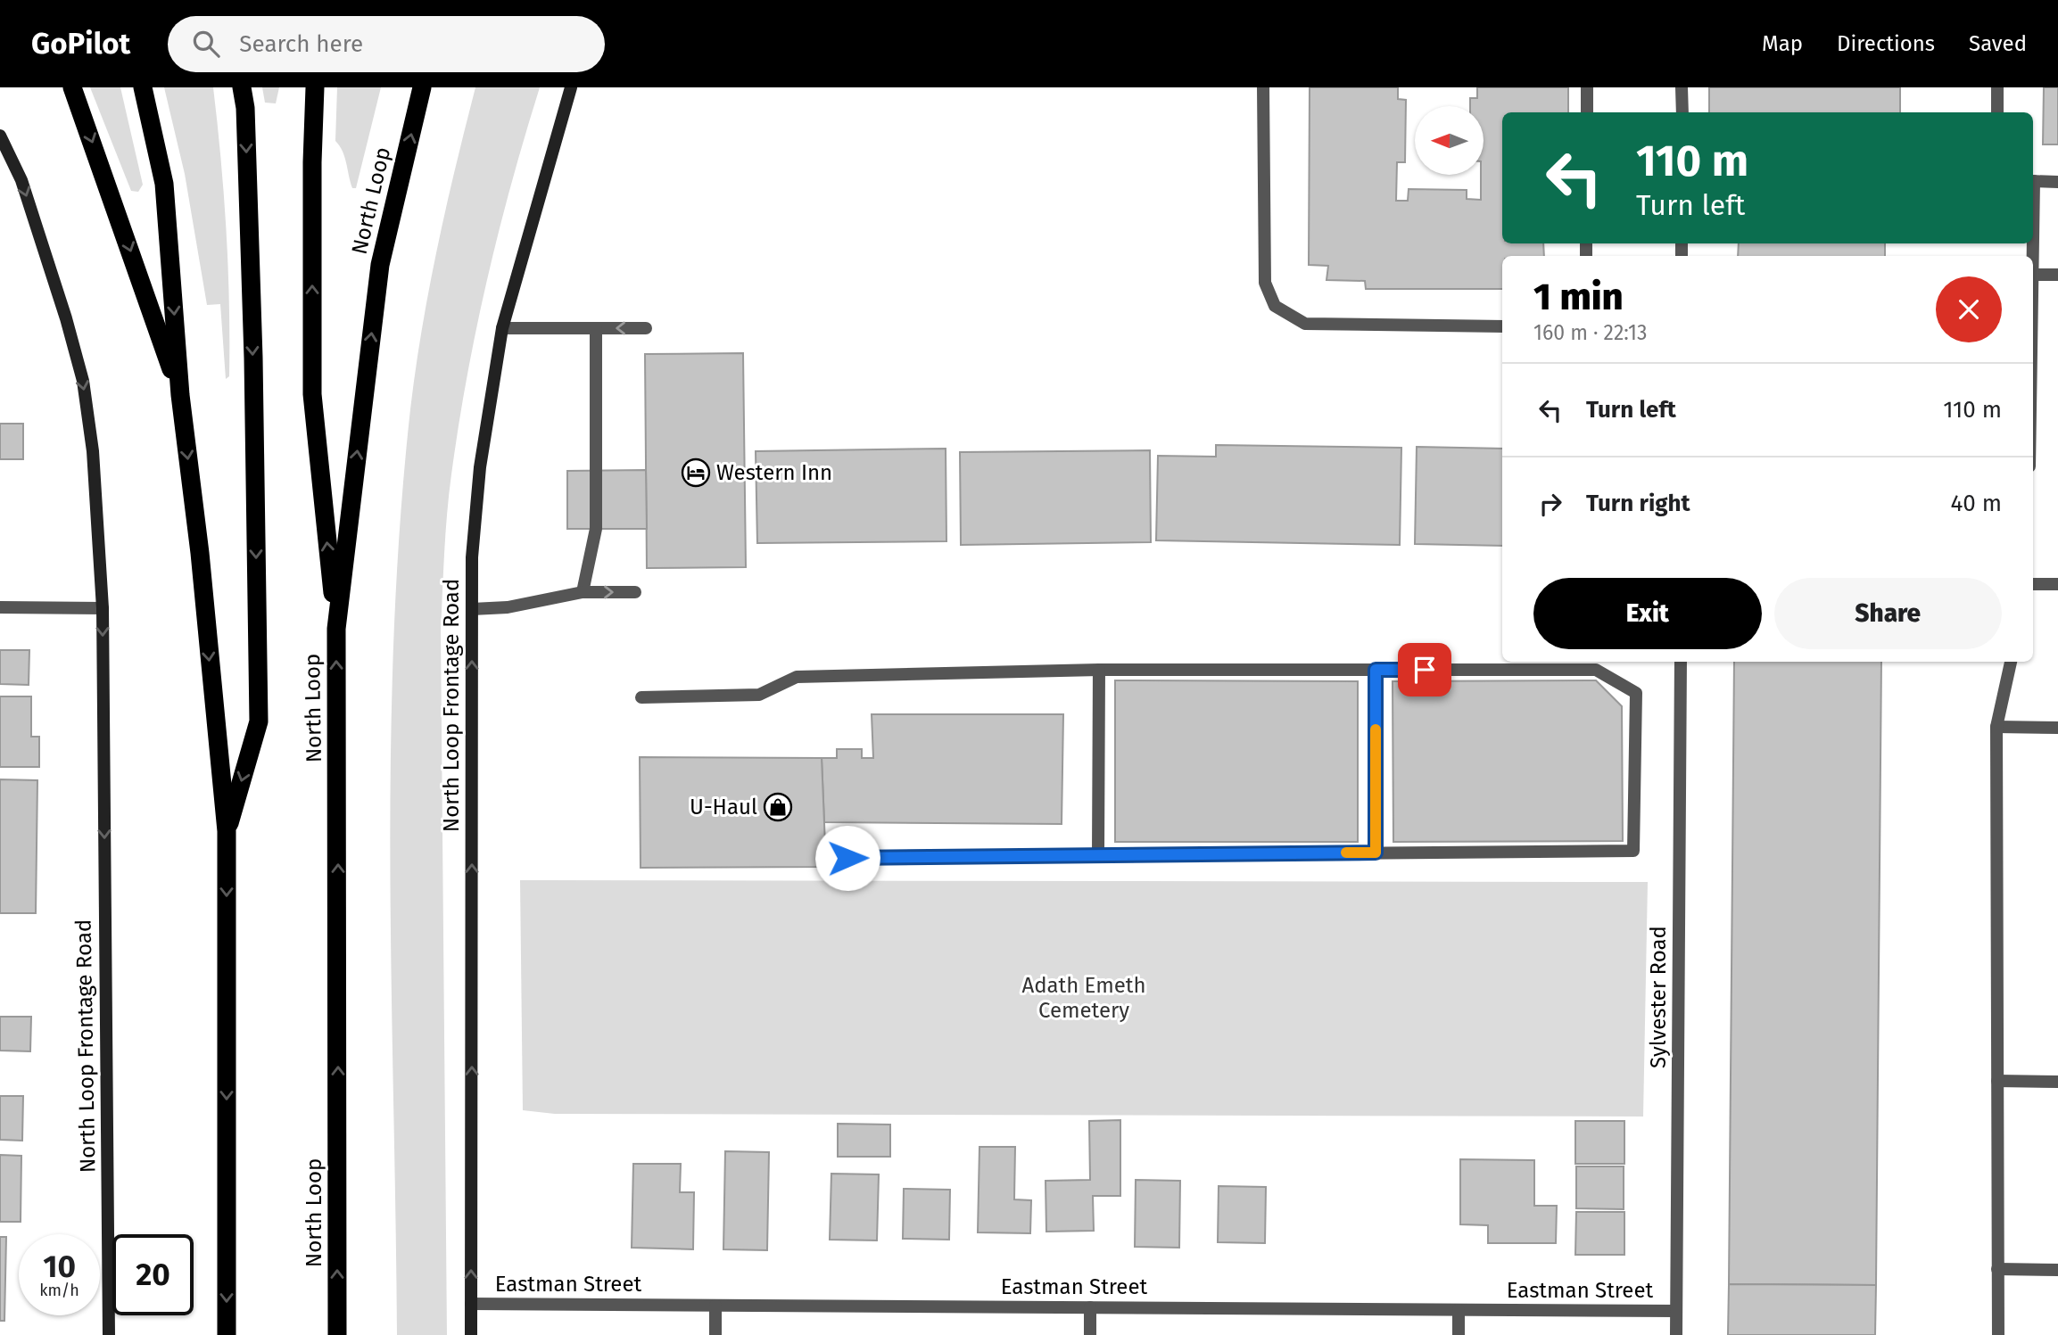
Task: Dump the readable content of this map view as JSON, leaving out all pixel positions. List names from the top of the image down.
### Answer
{
  "streets": {
    "highway": ["North Loop"],
    "main road": ["North Loop Frontage Road"],
    "street": ["Sylvester Road", "Eastman Street"]
  },
  "crossings": [
    ["North Loop Frontage Road", "Eastman Street"],
    ["Sylvester Road", "Eastman Street"]
  ],
  "parks": ["Adath Emeth Cemetery"],
  "places": {
    "hotel": ["Western Inn"],
    "shop": ["U-Haul"]
  },
  "north": "left",
  "page": {
    "header": "GoPilot",
    "search": "Search here",
    "nav": ["Map", "Directions", "Saved"],
    "turn": ["110 m", "Turn left"],
    "heading": ["1 min", "160 m · 22:13"],
    "list": [
      {
        "name": "Turn left",
        "value": "110 m"
      },
      {
        "name": "Turn right",
        "value": "40 m"
      }
    ],
    "buttons": ["Exit", "Share"],
    "speed": "10 km/h",
    "limit": "20"
  }
}
